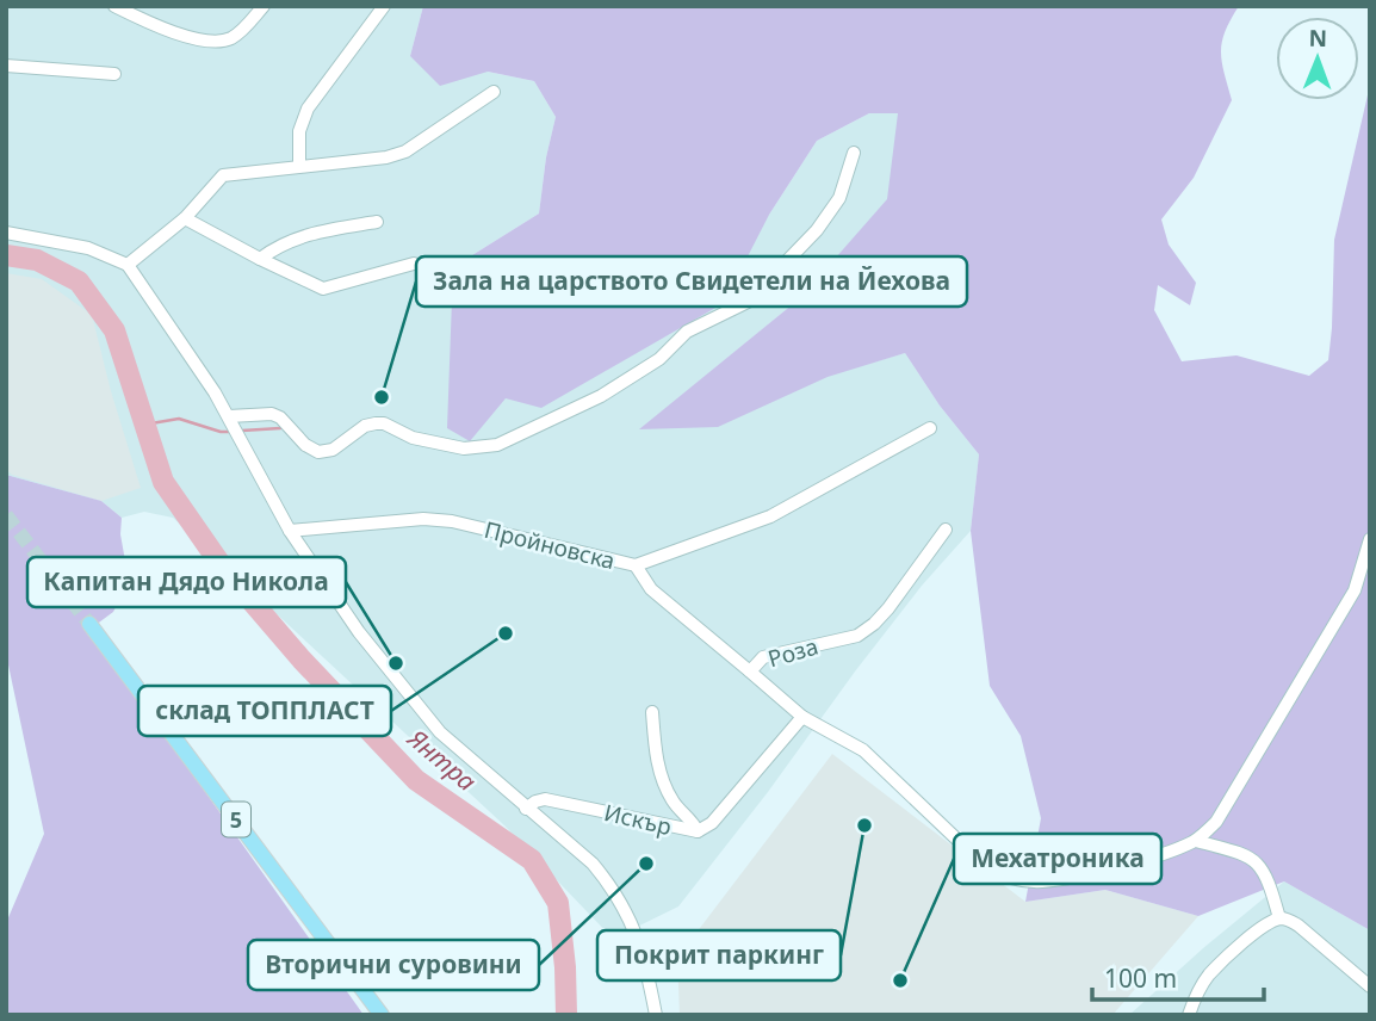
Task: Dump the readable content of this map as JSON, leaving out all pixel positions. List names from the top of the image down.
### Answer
{
  "streets": {
    "main road": ["5"],
    "street": ["Пройновска", "Роза", "Искър"]
  },
  "crossings": [
    ["Пройновска", "Роза"]
  ],
  "water": ["Янтра"],
  "places": [
    "Зала на царството Свидетели на Йехова",
    "склад ТОППЛАСТ",
    "Капитан Дядо Никола",
    "Покрит паркинг",
    "Вторични суровини",
    "Мехатроника"
  ],
  "scale_bar": "100 m",
  "north": "top"
}
